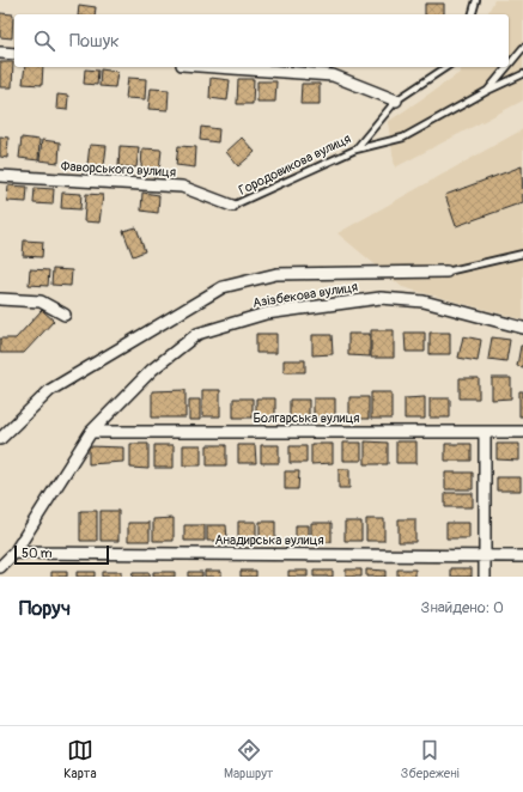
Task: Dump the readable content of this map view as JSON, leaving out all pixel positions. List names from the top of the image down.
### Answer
{
  "streets": {
    "street": [
      "Фаворського вулиця",
      "Азізбекова вулиця",
      "Болгарська вулиця",
      "Анадирська вулиця"
    ],
    "lane": ["Городовикова вулиця"]
  },
  "crossings": [
    ["Городовикова вулиця", "Фаворського вулиця"],
    ["Азізбекова вулиця", "Болгарська вулиця"],
    ["Азізбекова вулиця", "Анадирська вулиця"]
  ],
  "scale_bar": "50 m",
  "page": {
    "search": "Пошук",
    "scale": "50 m",
    "heading": ["Поруч", "Знайдено: 0"],
    "nav": ["Карта", "Маршрут", "Збережені"]
  }
}
